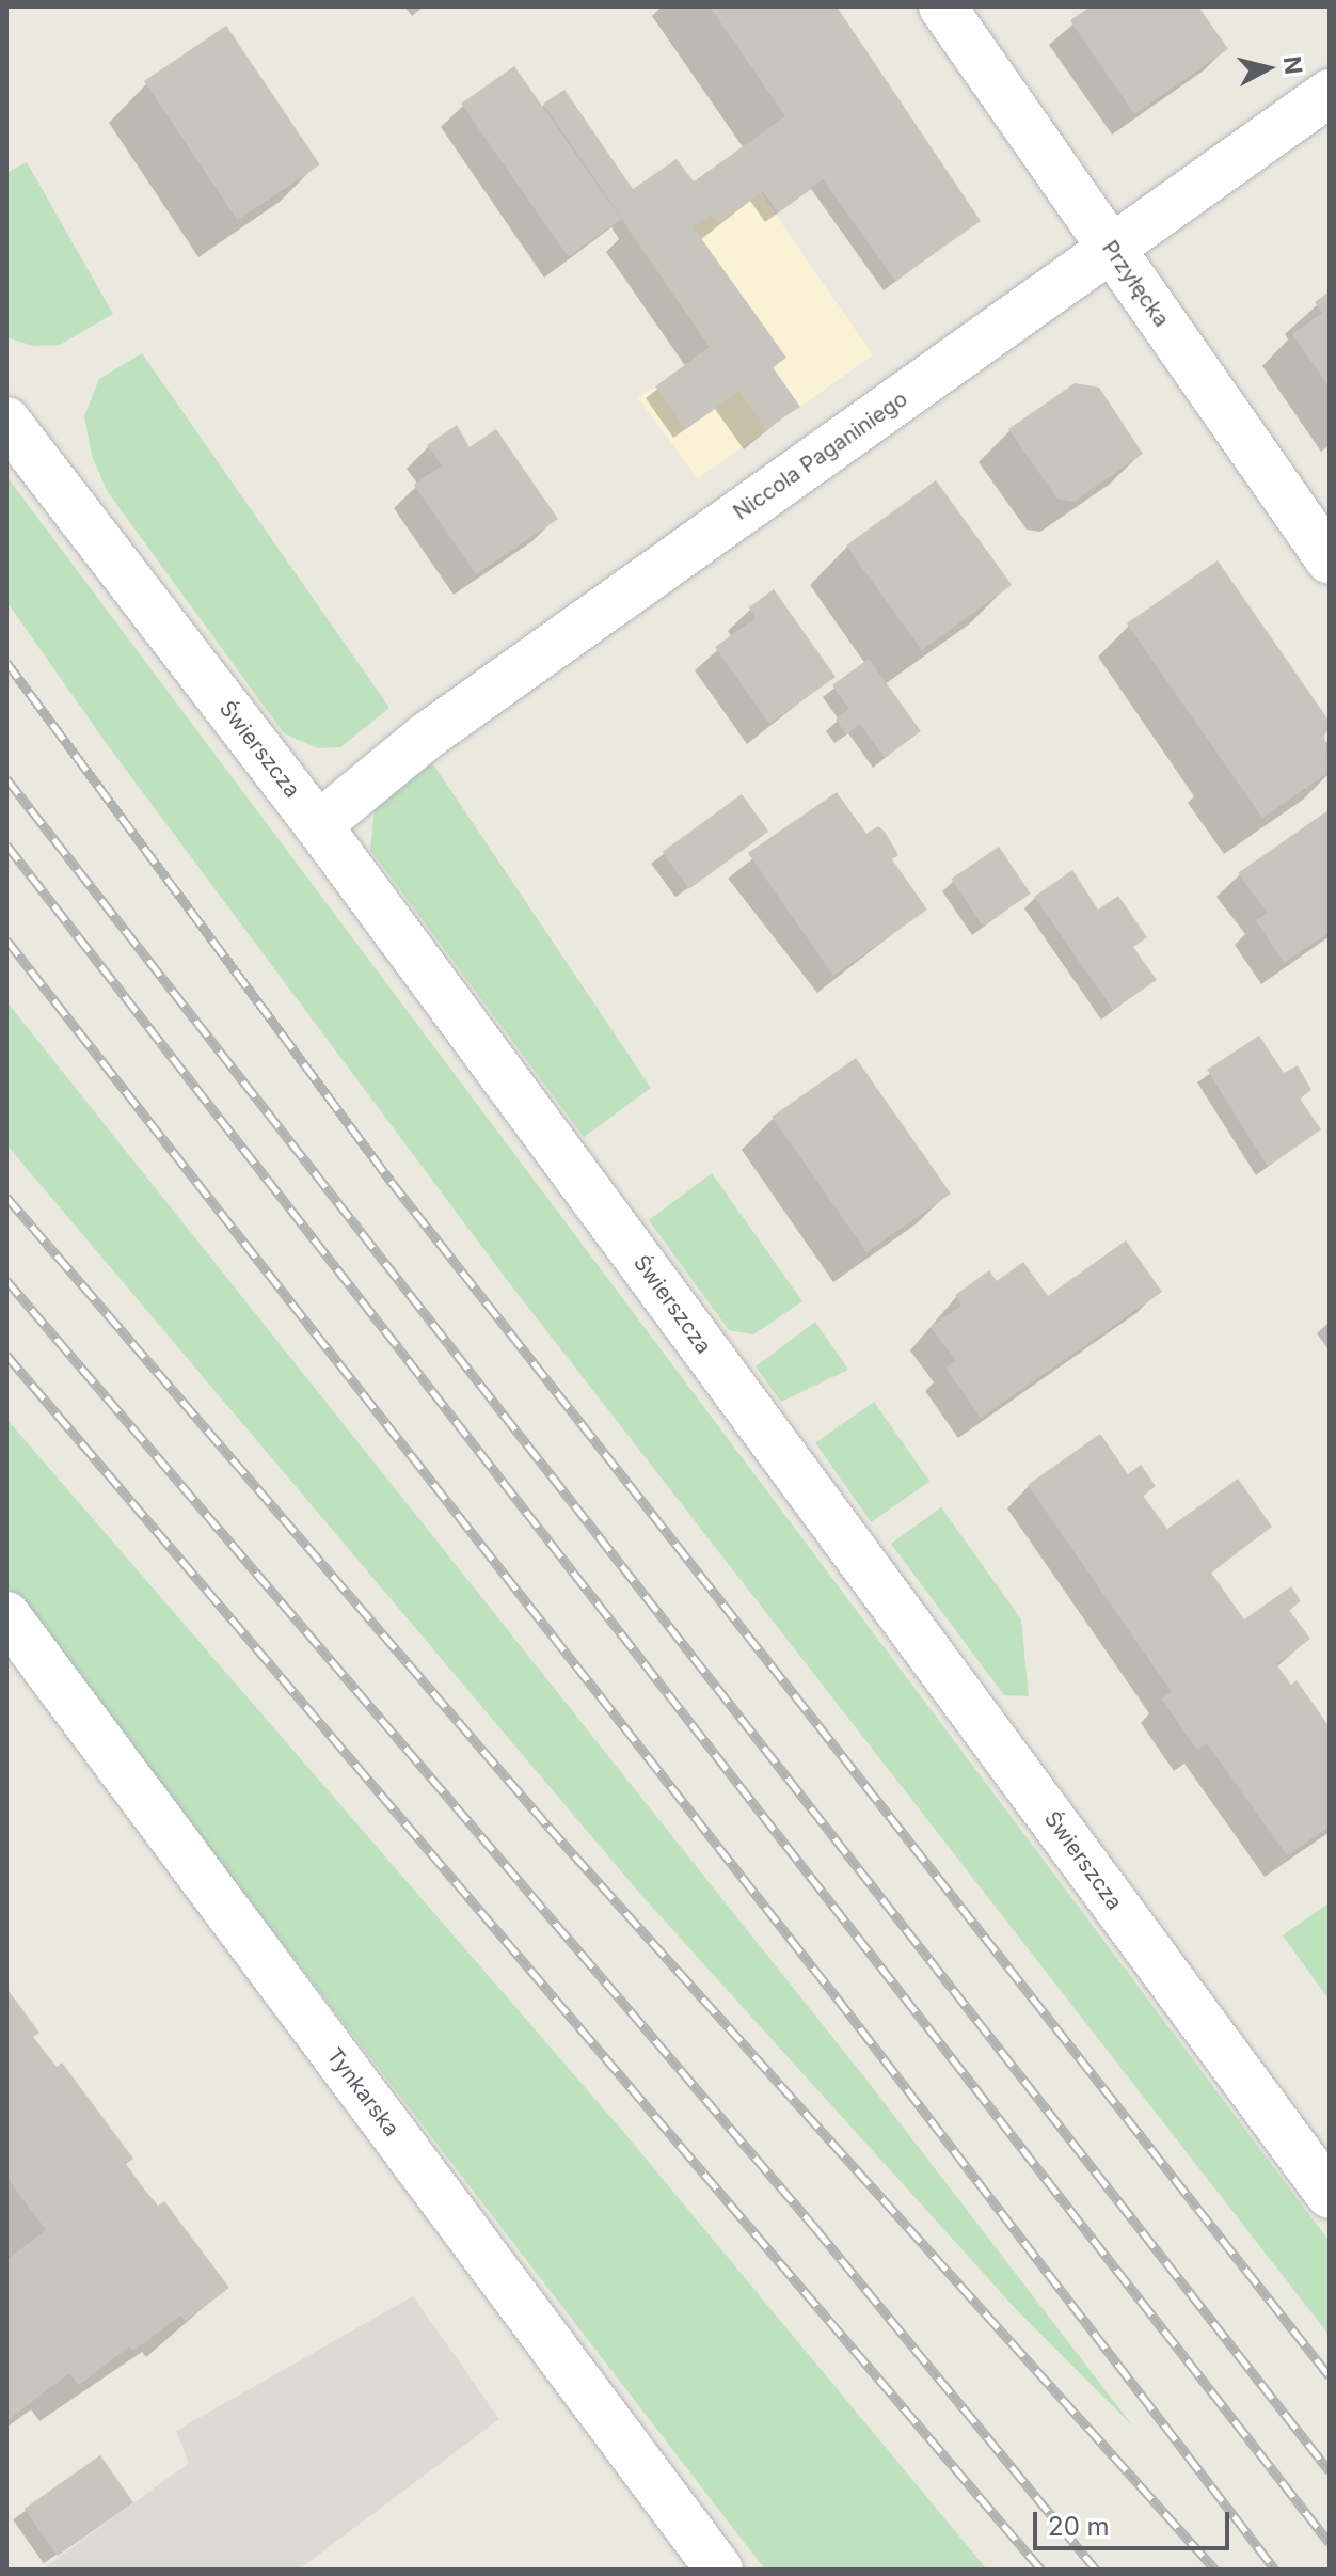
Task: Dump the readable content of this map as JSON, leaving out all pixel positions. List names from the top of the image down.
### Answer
{
  "streets": {
    "street": [
      "Przyłęcka",
      "Niccola Paganiniego",
      "Świerszcza",
      "Tynkarska"
    ]
  },
  "crossings": [
    ["Przyłęcka", "Niccola Paganiniego"],
    ["Niccola Paganiniego", "Świerszcza"]
  ],
  "scale_bar": "20 m",
  "north": "right"
}
